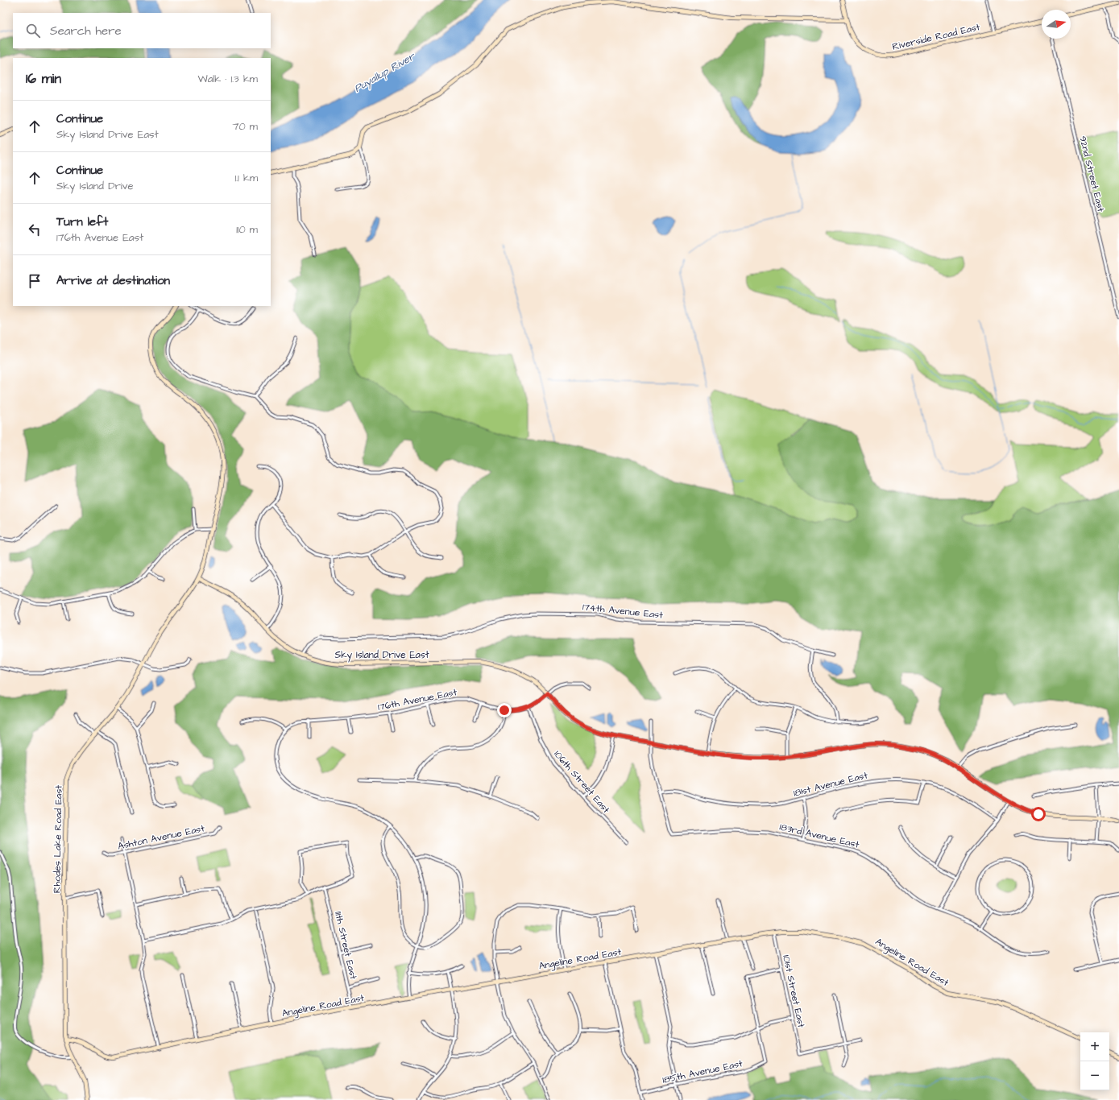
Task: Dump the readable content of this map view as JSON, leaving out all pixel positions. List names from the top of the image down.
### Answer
{
  "streets": {
    "street": [
      "Riverside Road East",
      "92nd Street East",
      "174th Avenue East",
      "Sky Island Drive East",
      "176th Avenue East",
      "106th Street East",
      "181st Avenue East",
      "183rd Avenue East",
      "Ashton Avenue East",
      "Rhodes Lake Road East",
      "111th Street East",
      "Angeline Road East",
      "101st Street East",
      "185th Avenue East"
    ]
  },
  "crossings": [
    ["174th Avenue East", "Sky Island Drive East"],
    ["Sky Island Drive East", "176th Avenue East"],
    ["Sky Island Drive East", "Rhodes Lake Road East"],
    ["176th Avenue East", "106th Street East"],
    ["181st Avenue East", "183rd Avenue East"],
    ["Rhodes Lake Road East", "Angeline Road East"],
    ["111th Street East", "Angeline Road East"],
    ["Angeline Road East", "101st Street East"]
  ],
  "water": ["Puyallup River"],
  "north": "right",
  "page": {
    "search": "Search here",
    "heading": ["16 min", "Walk · 1.3 km"],
    "list": [
      ["Continue", "Sky Island Drive East", "70 m"],
      ["Continue", "Sky Island Drive", "1.1 km"],
      ["Turn left", "176th Avenue East", "110 m"],
      "Arrive at destination"
    ],
    "map_buttons": ["+", "−"]
  }
}
